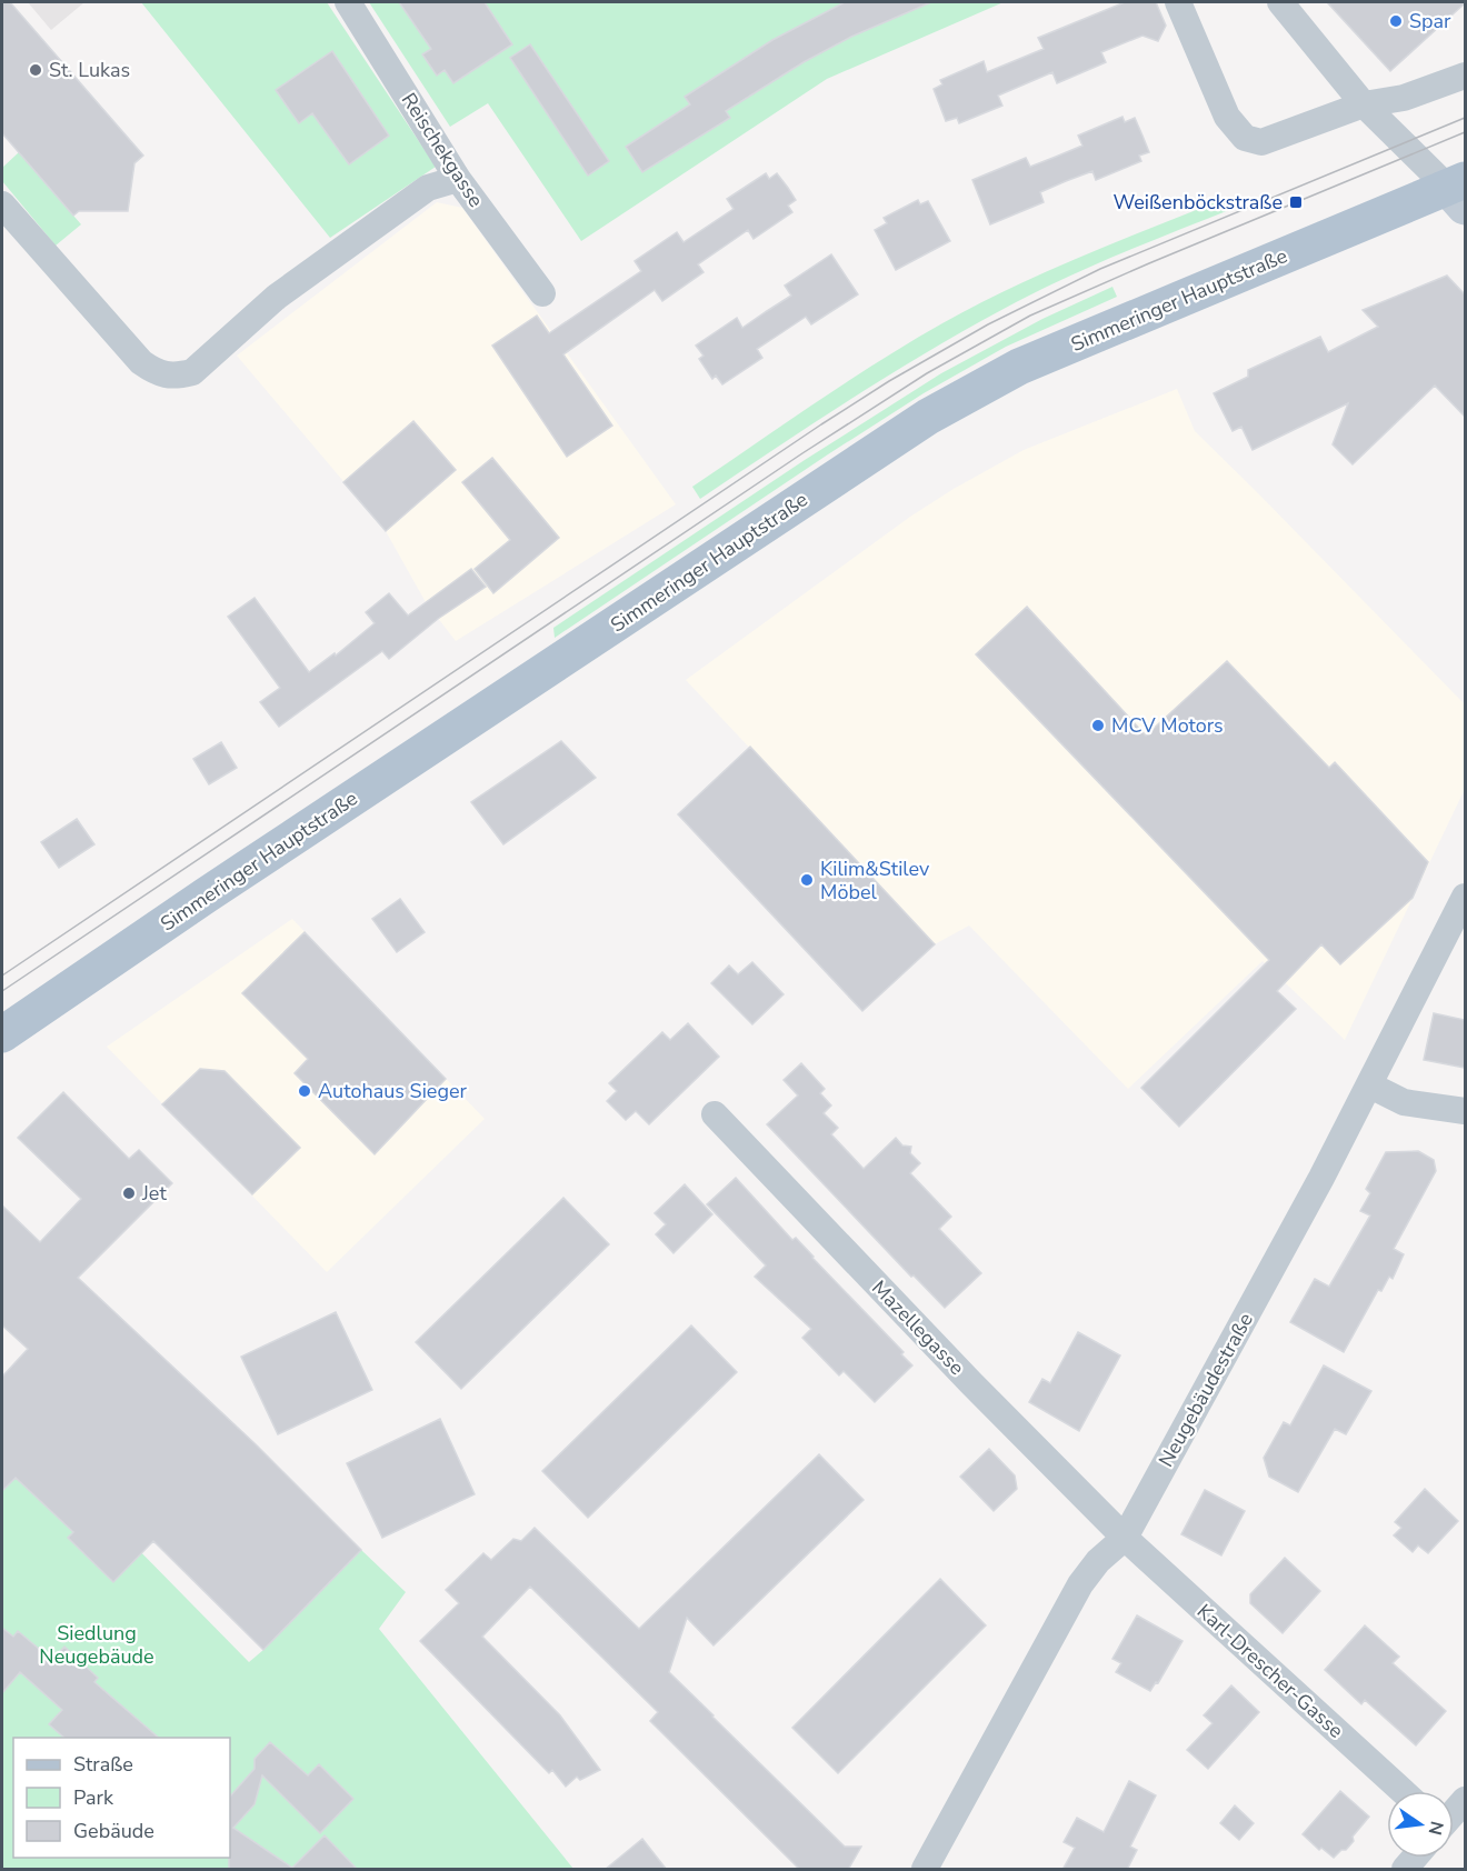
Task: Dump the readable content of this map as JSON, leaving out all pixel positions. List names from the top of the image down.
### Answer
{
  "streets": {
    "main road": ["Simmeringer Hauptstraße"],
    "street": [
      "Reischekgasse",
      "Mazellegasse",
      "Neugebäudestraße",
      "Karl-Drescher-Gasse"
    ]
  },
  "crossings": [
    ["Mazellegasse", "Neugebäudestraße"],
    ["Mazellegasse", "Karl-Drescher-Gasse"],
    ["Neugebäudestraße", "Karl-Drescher-Gasse"]
  ],
  "parks": ["Siedlung Neugebäude"],
  "places": {
    "other": [
      "Spar",
      "St. Lukas",
      "MCV Motors",
      "Kilim&Stilev Möbel",
      "Autohaus Sieger",
      "Jet"
    ],
    "transit": ["Weißenböckstraße"]
  },
  "legend": ["Straße", "Park", "Gebäude"],
  "north": "right"
}
